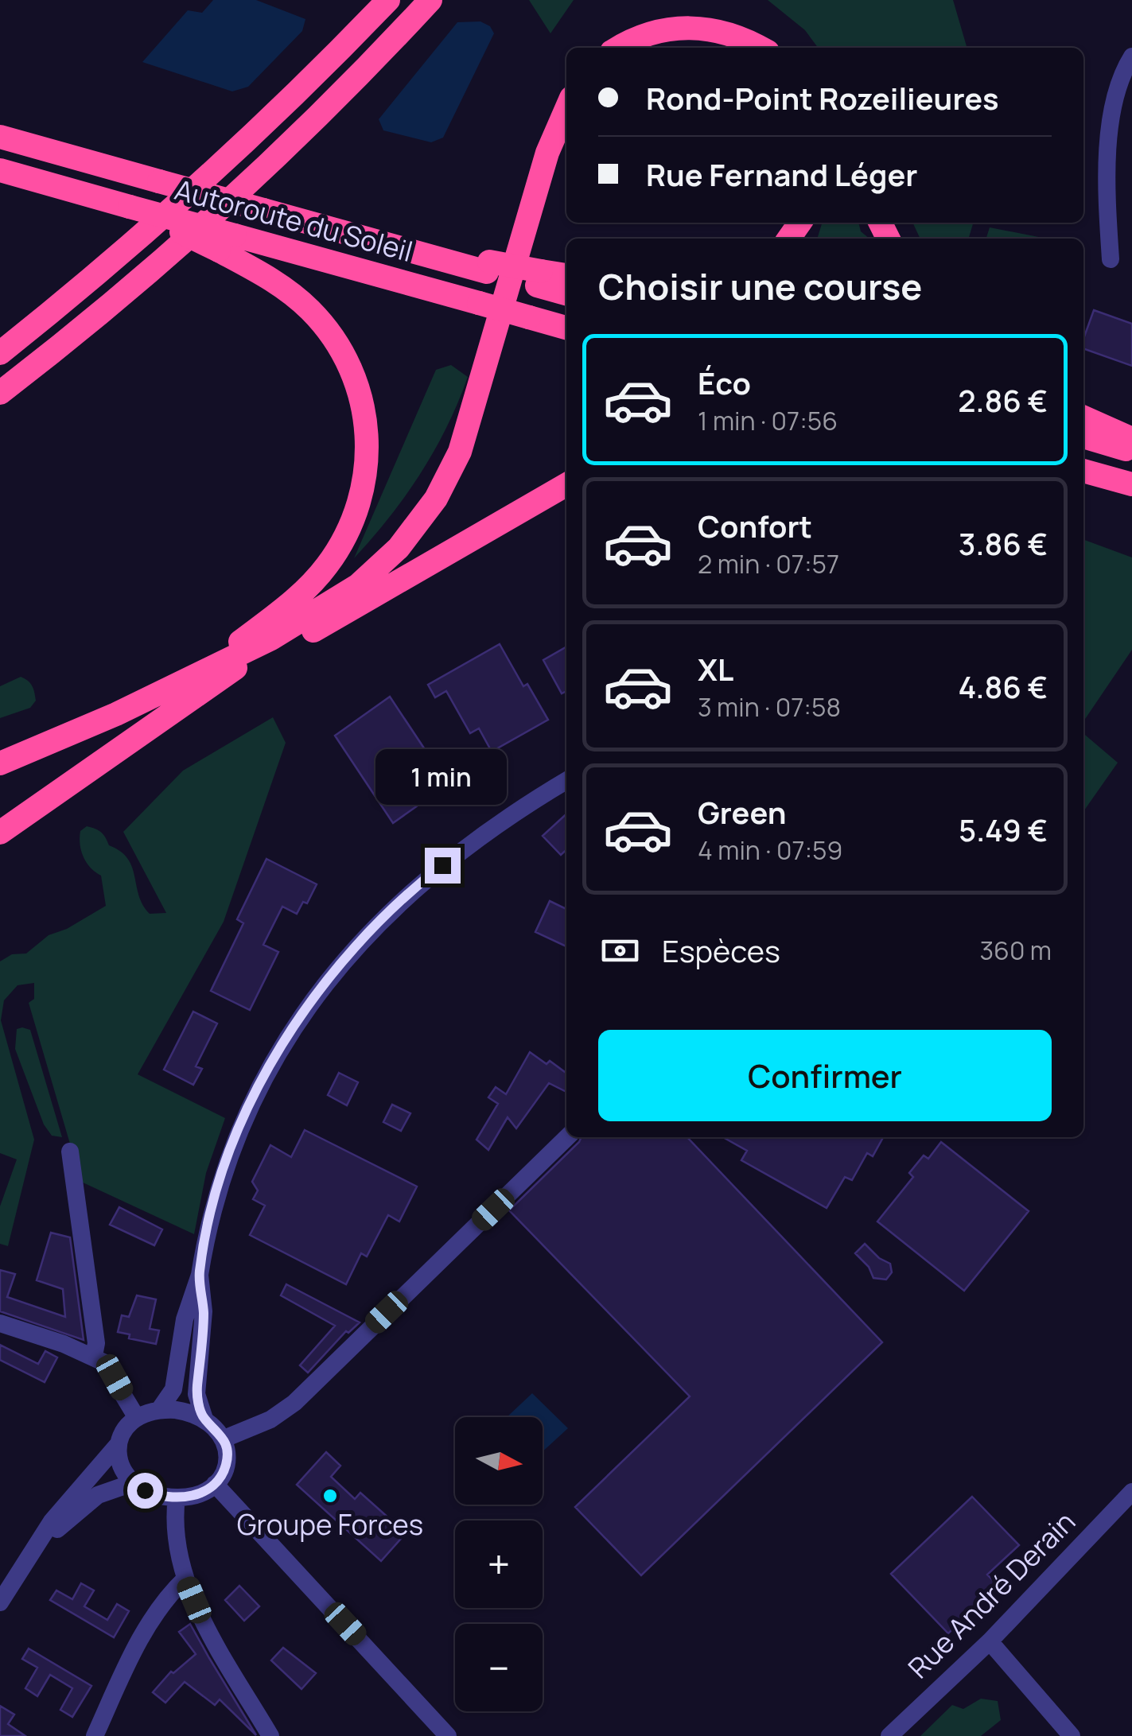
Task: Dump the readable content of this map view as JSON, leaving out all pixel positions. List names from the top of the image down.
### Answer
{
  "streets": {
    "highway": ["Autoroute du Soleil"],
    "street": ["Rue André Derain"]
  },
  "places": ["Groupe Forces"],
  "north": "right",
  "page": {
    "banner": ["Rond-Point Rozeilieures", "Rue Fernand Léger"],
    "heading": "Choisir une course",
    "list": [
      {
        "name": "Éco",
        "note": "1 min · 07:56",
        "value": "2.86 €"
      },
      {
        "name": "Confort",
        "note": "2 min · 07:57",
        "value": "3.86 €"
      },
      {
        "name": "XL",
        "note": "3 min · 07:58",
        "value": "4.86 €"
      },
      {
        "name": "Green",
        "note": "4 min · 07:59",
        "value": "5.49 €"
      }
    ],
    "bubble": "1 min",
    "pay": ["Espèces", "360 m"],
    "buttons": "Confirmer",
    "map_buttons": ["+", "−"]
  }
}
